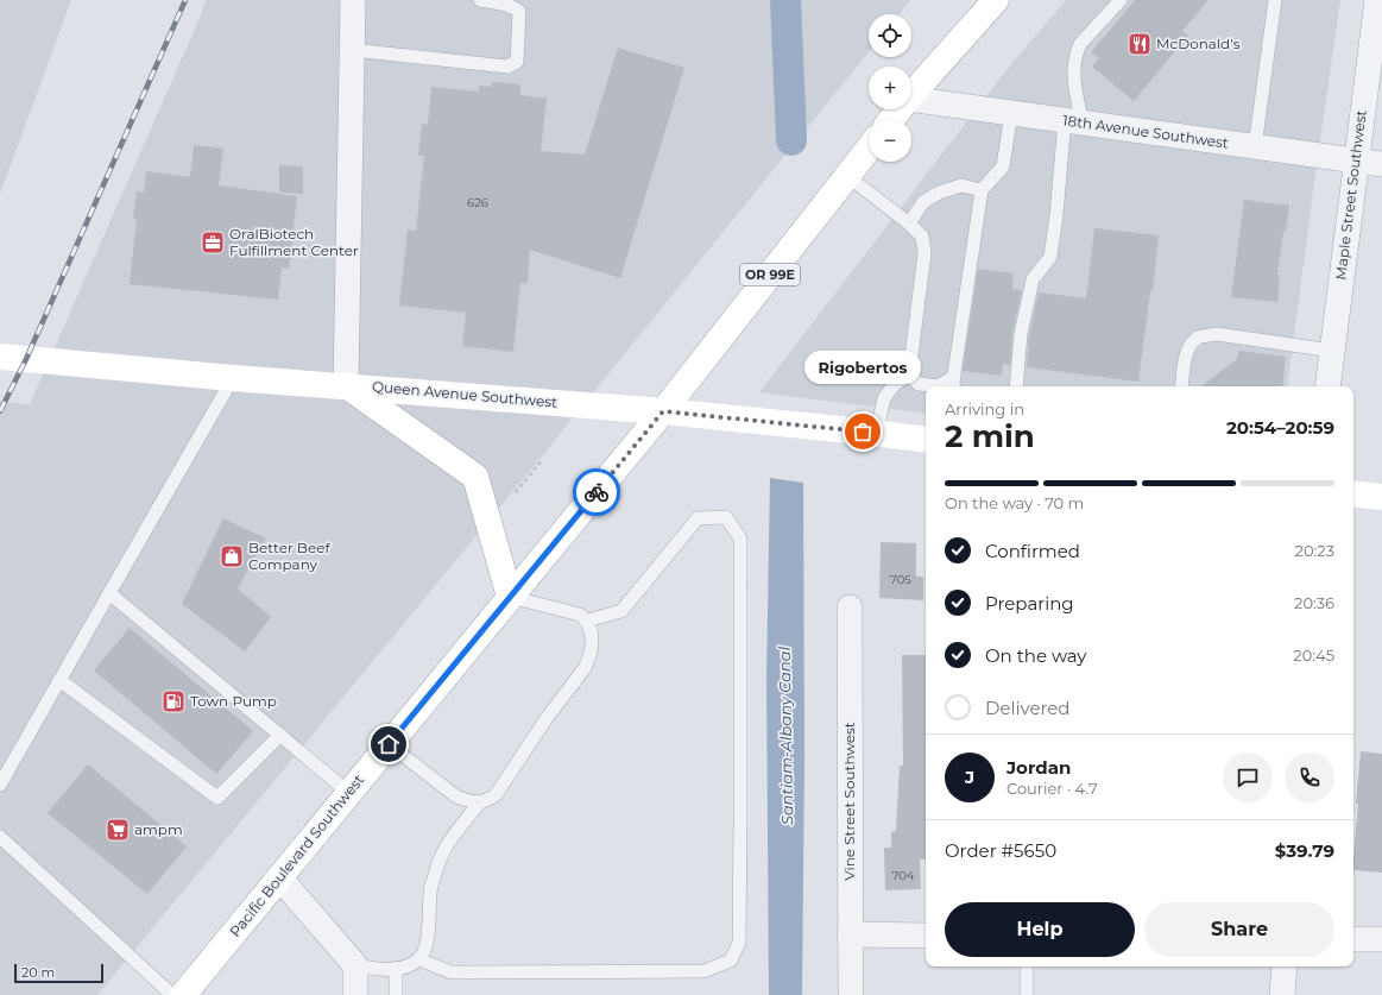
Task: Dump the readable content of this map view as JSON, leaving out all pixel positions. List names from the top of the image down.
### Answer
{
  "streets": {
    "main road": ["OR 99E", "Queen Avenue Southwest", "Pacific Boulevard Southwest"],
    "street": ["18th Avenue Southwest", "Maple Street Southwest", "Vine Street Southwest"]
  },
  "crossings": [
    ["18th Avenue Southwest", "Maple Street Southwest"],
    ["Queen Avenue Southwest", "Pacific Boulevard Southwest"]
  ],
  "water": ["Santiam-Albany Canal"],
  "places": {
    "restaurant": ["McDonald's"],
    "office": ["OralBiotech Fulfillment Center"],
    "other": ["Rigobertos"],
    "shop": ["Better Beef Company"],
    "fuel station": ["Town Pump"],
    "supermarket": ["ampm"]
  },
  "house_numbers": ["626", "705", "704"],
  "scale_bar": "20 m",
  "page": {
    "map_buttons": ["+", "−"],
    "bubble": "Rigobertos",
    "heading": ["2 min", "Arriving in", "20:54–20:59"],
    "panel": [
      "Jordan",
      "Courier · 4.7",
      "Order #5650",
      "$39.79"
    ],
    "bar": "On the way · 70 m",
    "list": [
      ["Confirmed", "20:23"],
      ["Preparing", "20:36"],
      ["On the way", "20:45"],
      "Delivered"
    ],
    "round": "J",
    "buttons": ["Help", "Share"],
    "scale": "20 m"
  }
}
